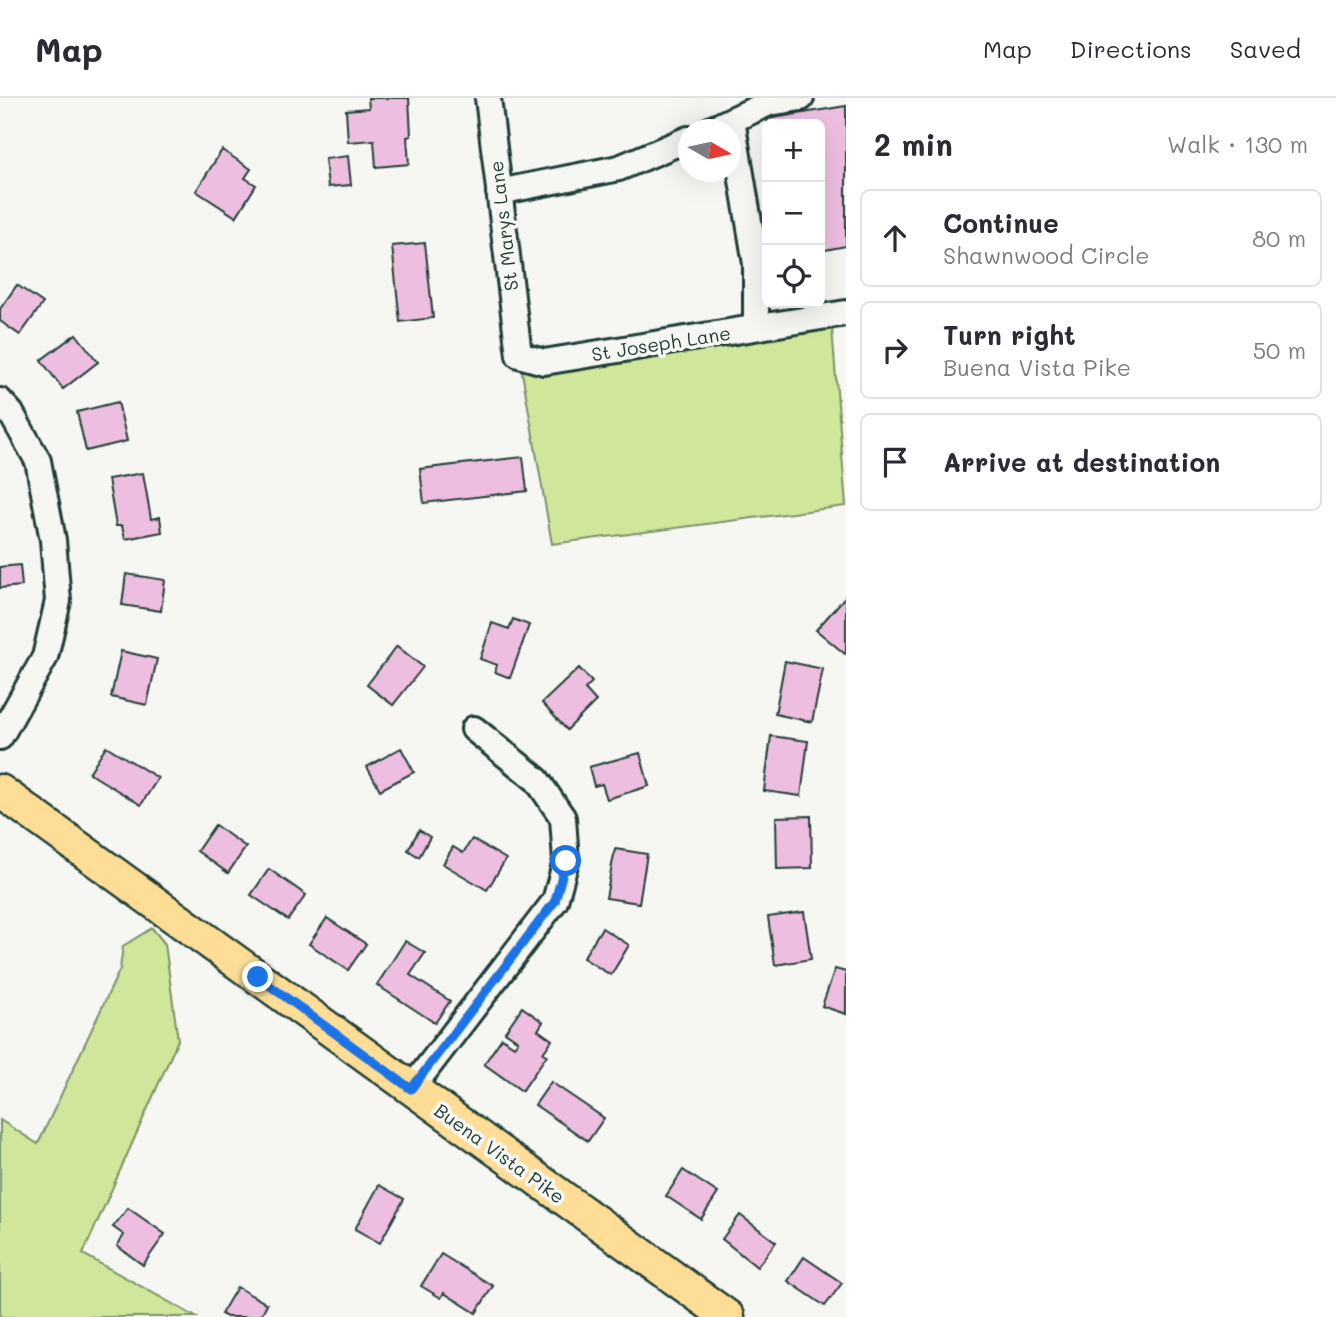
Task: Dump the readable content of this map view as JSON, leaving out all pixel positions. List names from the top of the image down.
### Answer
{
  "streets": {
    "main road": ["Buena Vista Pike"],
    "street": ["St Marys Lane", "St Joseph Lane"]
  },
  "crossings": [
    ["St Marys Lane", "St Joseph Lane"]
  ],
  "north": "right",
  "page": {
    "header": "Map",
    "nav": ["Map", "Directions", "Saved"],
    "heading": ["2 min", "Walk · 130 m"],
    "map_buttons": ["+", "−"],
    "list": [
      ["Continue", "Shawnwood Circle", "80 m"],
      ["Turn right", "Buena Vista Pike", "50 m"],
      "Arrive at destination"
    ]
  }
}
